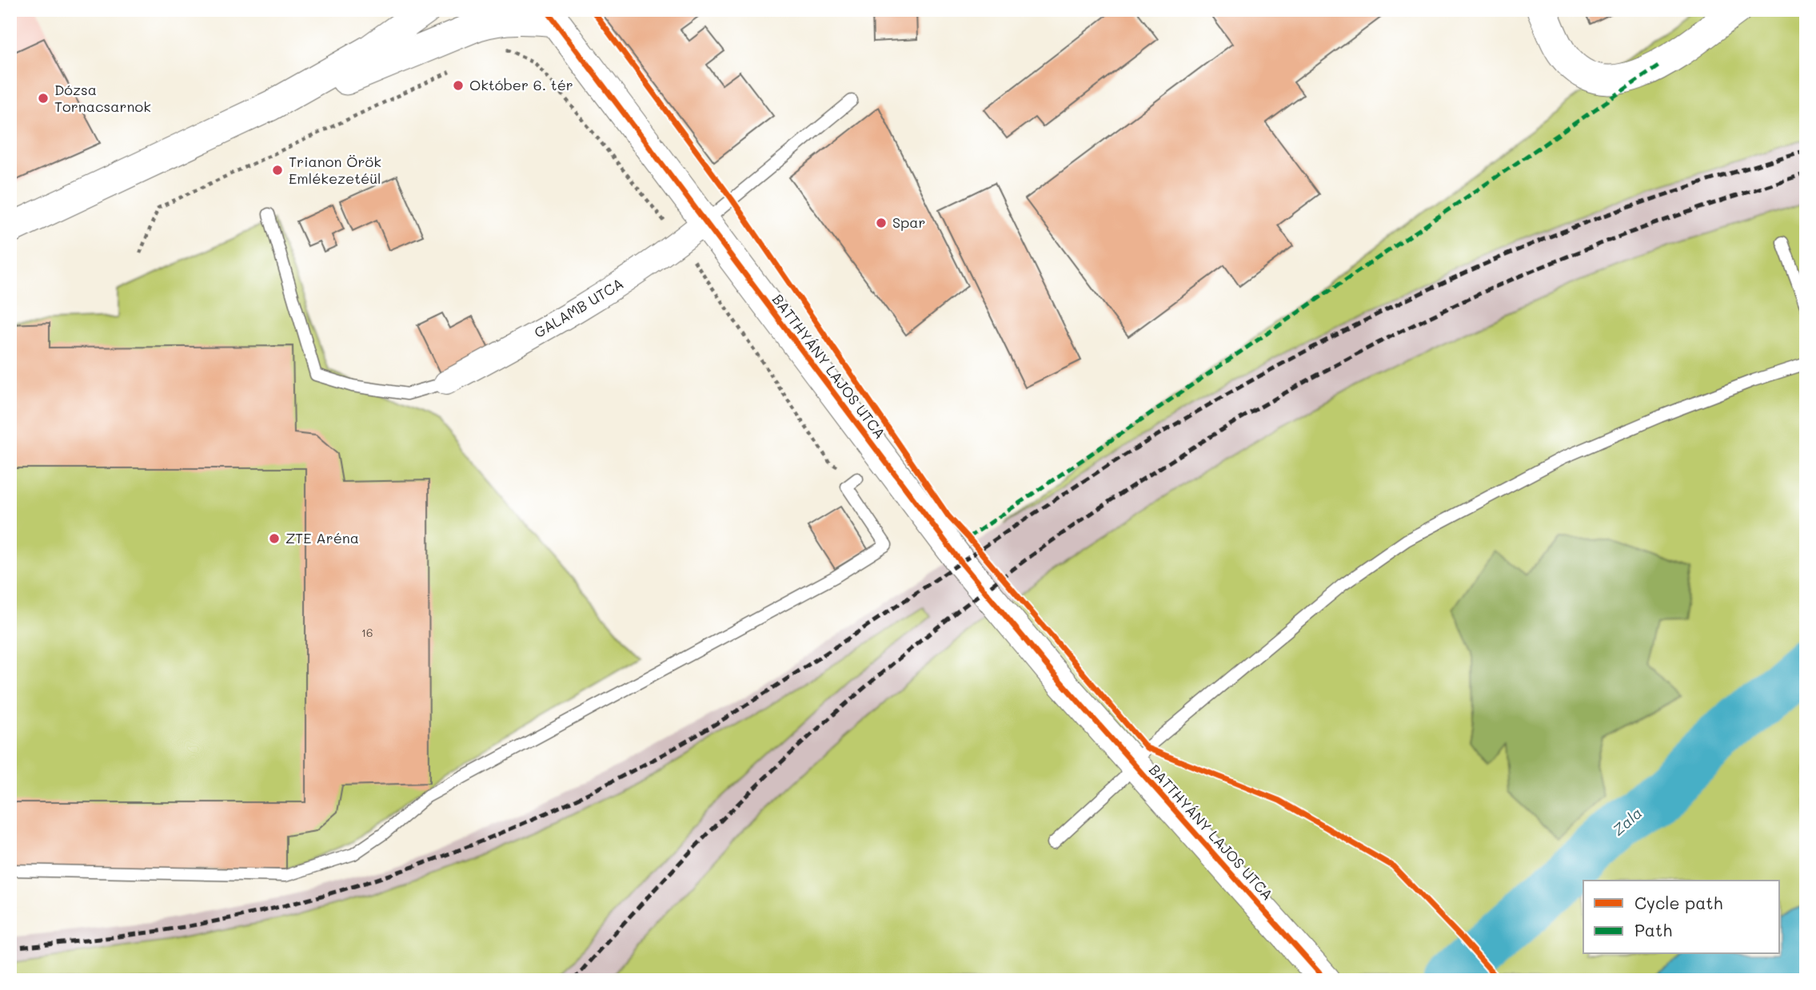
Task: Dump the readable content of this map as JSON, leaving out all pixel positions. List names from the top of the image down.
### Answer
{
  "streets": {
    "street": ["GALAMB UTCA", "BATTHYÁNY LAJOS UTCA"]
  },
  "crossings": [
    ["GALAMB UTCA", "BATTHYÁNY LAJOS UTCA"]
  ],
  "water": ["Zala"],
  "places": [
    "Október 6. tér",
    "Dózsa Tornacsarnok",
    "Trianon Örök Emlékezetéül",
    "Spar",
    "ZTE Aréna"
  ],
  "house_numbers": ["16"],
  "legend": ["Cycle path", "Path"]
}
